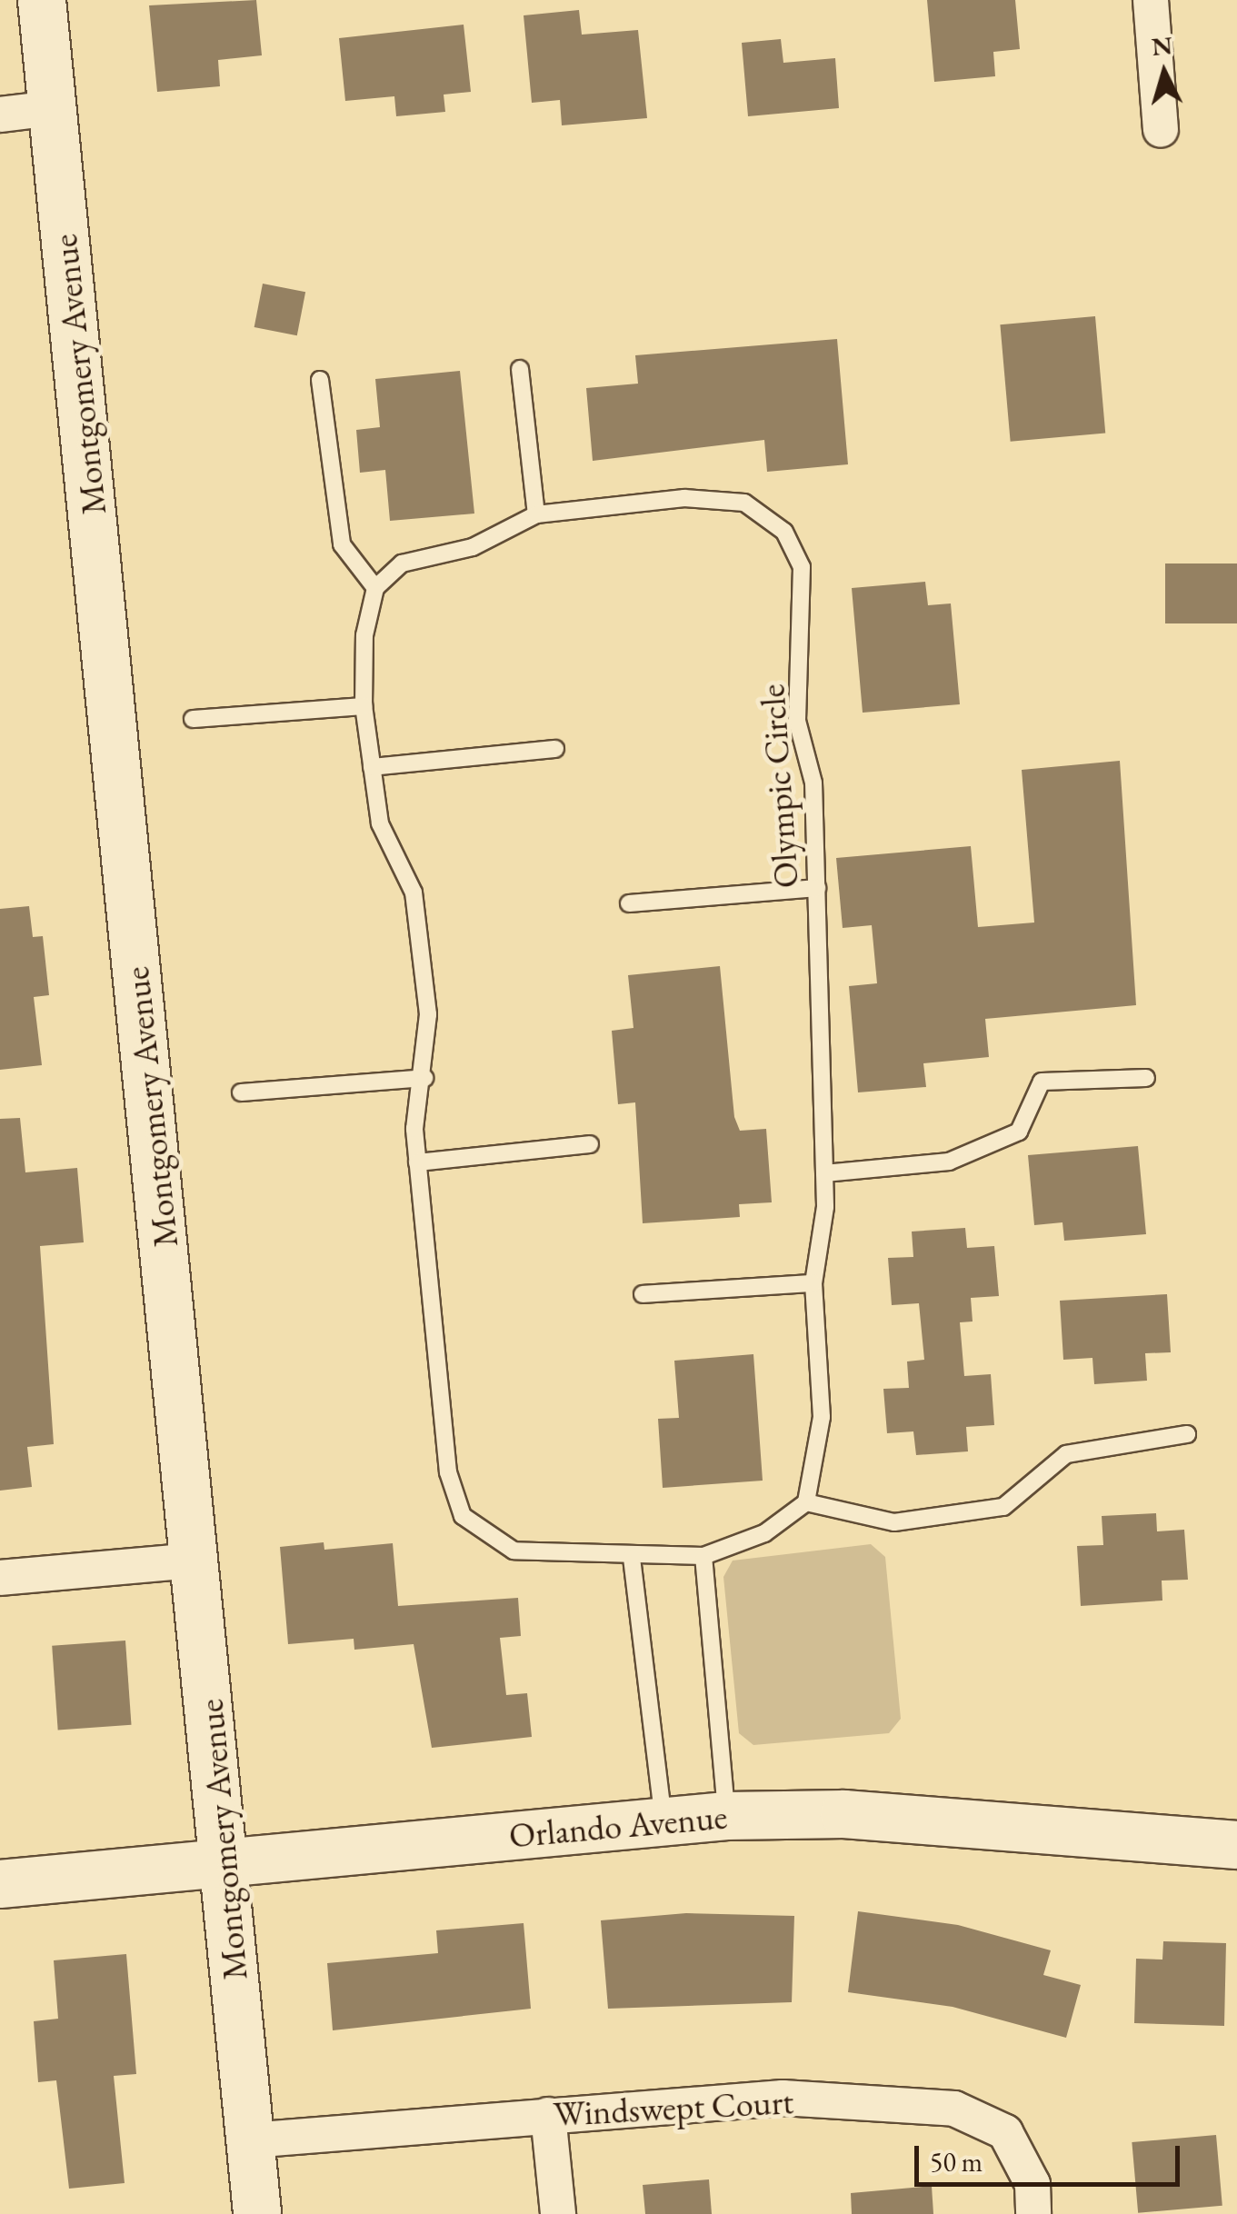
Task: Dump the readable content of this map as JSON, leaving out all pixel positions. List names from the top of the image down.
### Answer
{
  "streets": {
    "street": ["Montgomery Avenue", "Orlando Avenue", "Windswept Court"],
    "lane": ["Olympic Circle"]
  },
  "crossings": [
    ["Montgomery Avenue", "Orlando Avenue"],
    ["Montgomery Avenue", "Windswept Court"]
  ],
  "scale_bar": "50 m",
  "north": "top"
}
